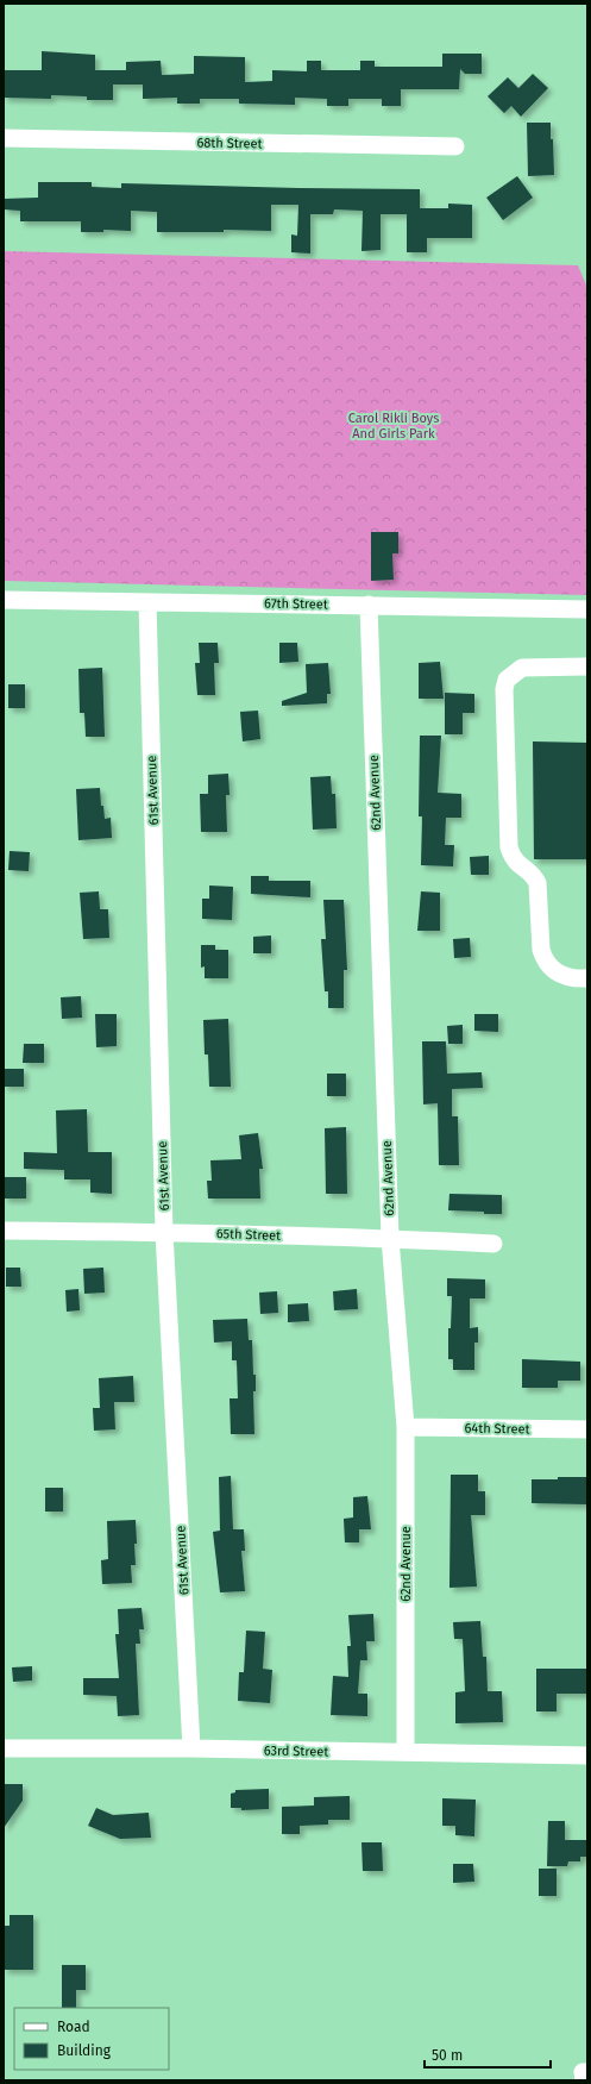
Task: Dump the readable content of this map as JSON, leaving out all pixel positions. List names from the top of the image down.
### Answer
{
  "streets": {
    "street": [
      "68th Street",
      "67th Street",
      "61st Avenue",
      "62nd Avenue",
      "65th Street",
      "64th Street",
      "63rd Street"
    ]
  },
  "crossings": [
    ["67th Street", "61st Avenue"],
    ["67th Street", "62nd Avenue"],
    ["61st Avenue", "65th Street"],
    ["61st Avenue", "63rd Street"],
    ["62nd Avenue", "65th Street"],
    ["62nd Avenue", "64th Street"],
    ["62nd Avenue", "63rd Street"]
  ],
  "parks": ["Carol Rikli Boys And Girls Park"],
  "legend": ["Road", "Building"],
  "scale_bar": "50 m"
}
